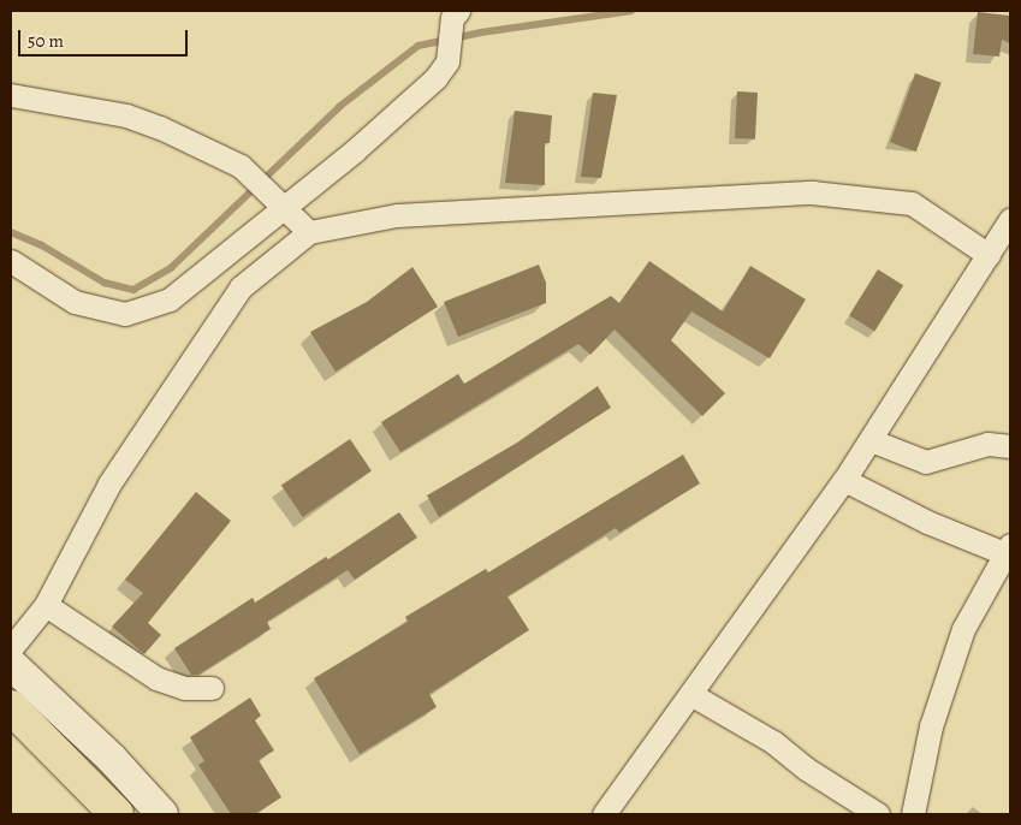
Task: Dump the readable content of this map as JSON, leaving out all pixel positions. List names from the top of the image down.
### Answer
{
  "scale_bar": "50 m"
}
